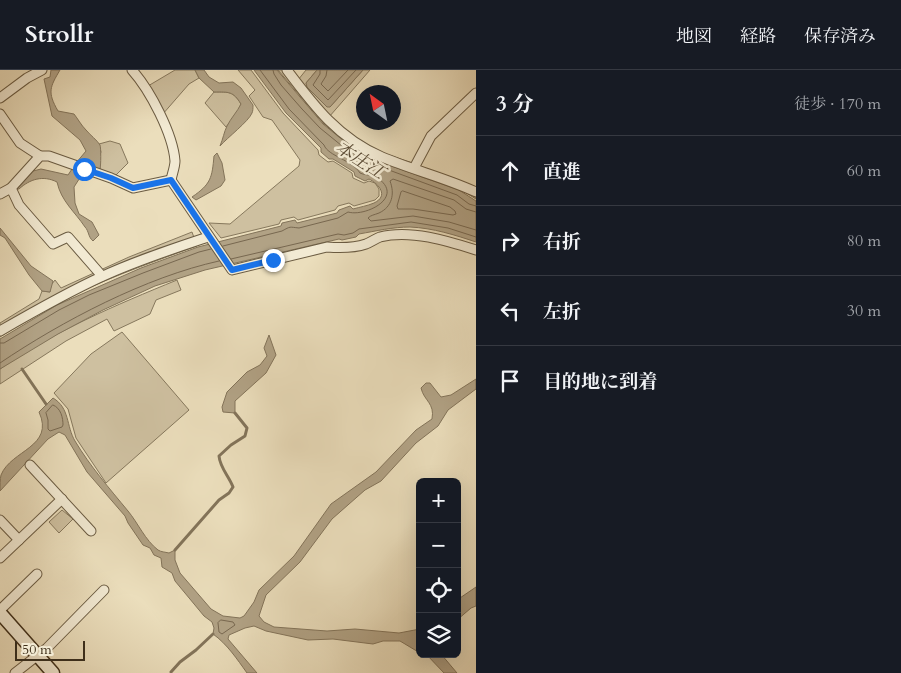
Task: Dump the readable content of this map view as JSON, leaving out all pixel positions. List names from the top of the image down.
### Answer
{
  "water": ["本庄江"],
  "scale_bar": "50 m",
  "north": "top left",
  "page": {
    "header": "Strollr",
    "nav": ["地図", "経路", "保存済み"],
    "heading": ["3 分", "徒歩 · 170 m"],
    "list": [
      ["直進", "60 m"],
      ["右折", "80 m"],
      ["左折", "30 m"],
      "目的地に到着"
    ],
    "map_buttons": ["+", "−"],
    "scale": "50 m"
  }
}
